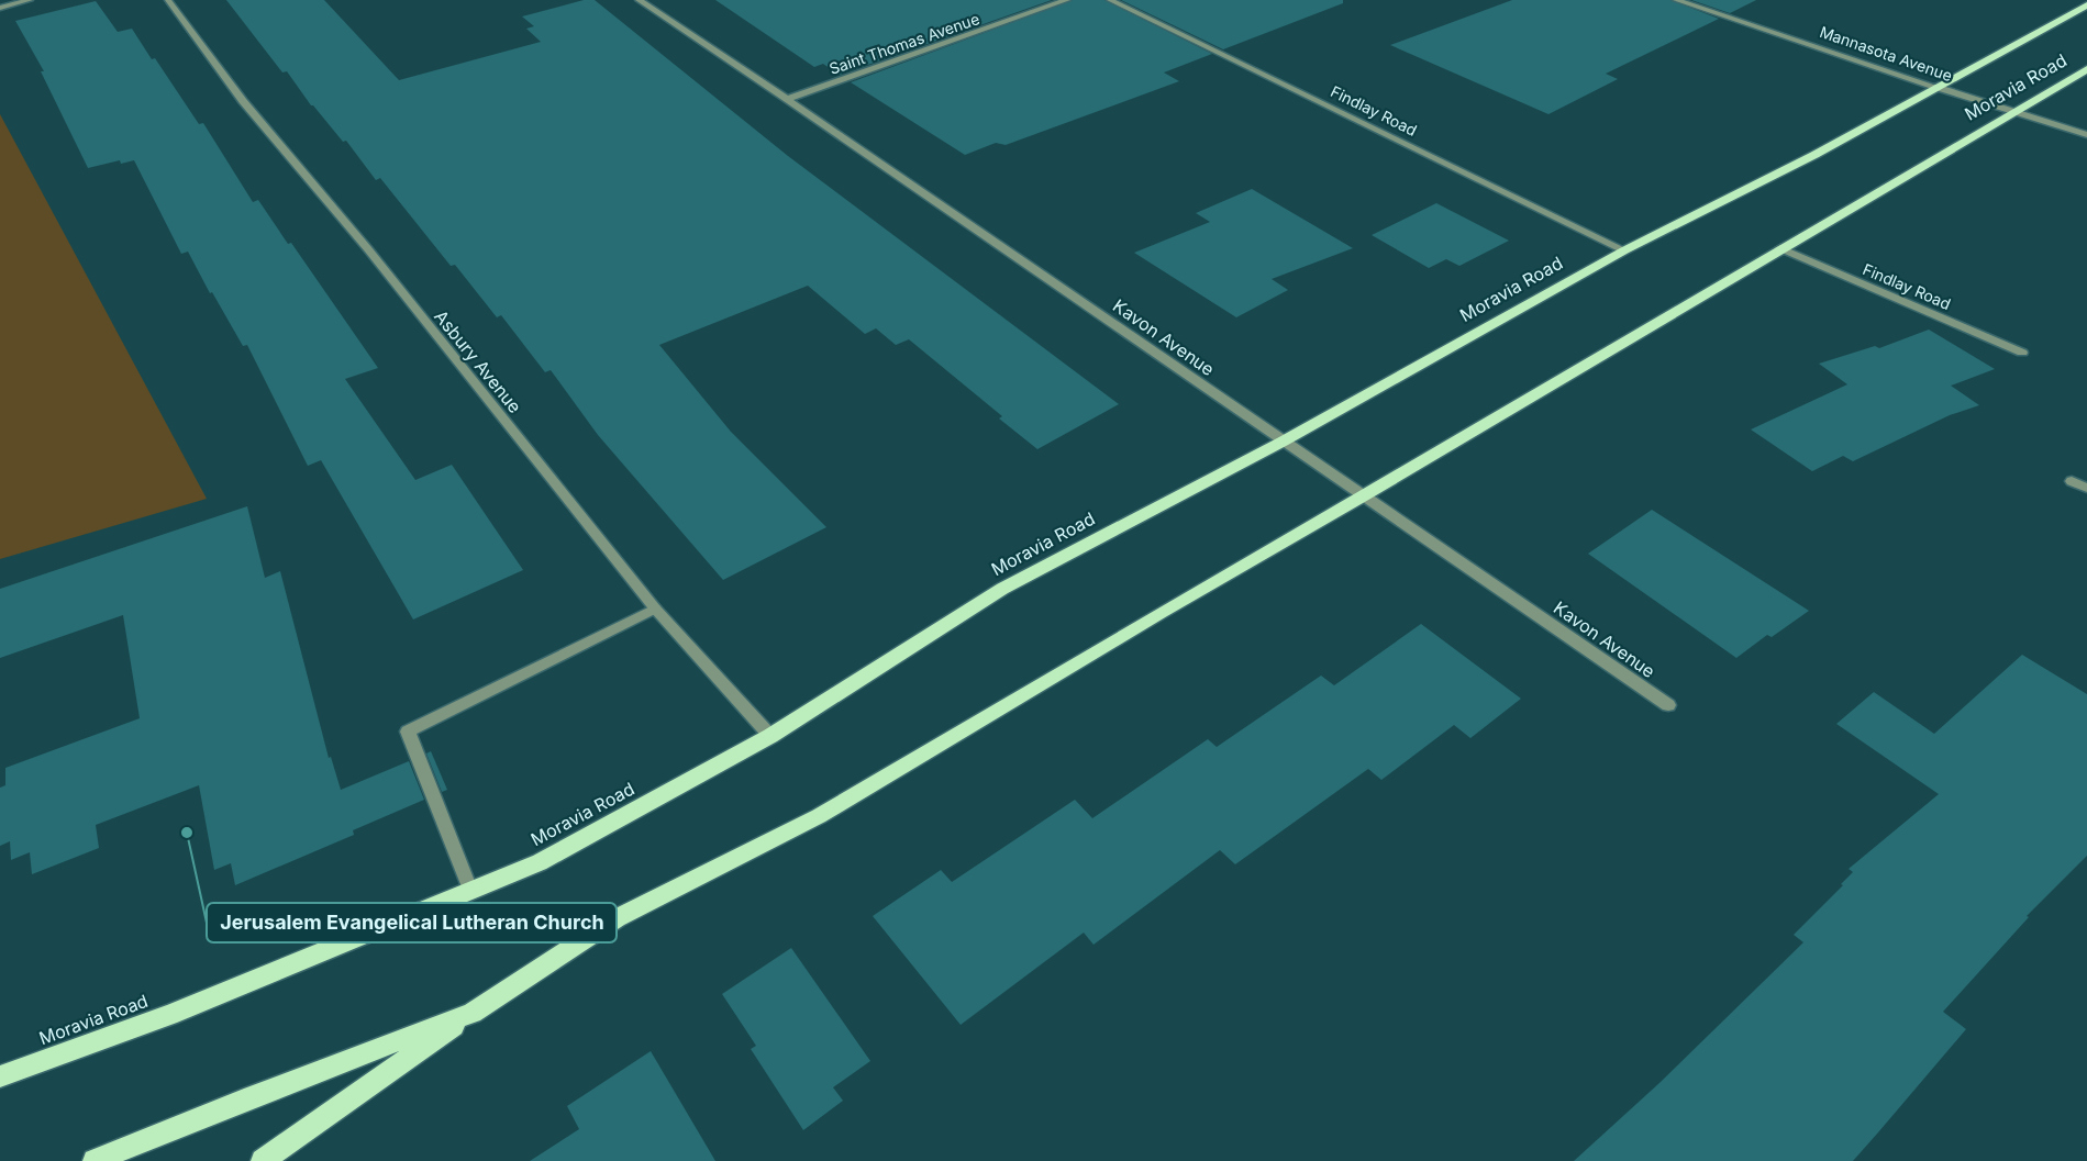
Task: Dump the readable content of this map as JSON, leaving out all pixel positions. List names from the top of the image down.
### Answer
{
  "streets": {
    "main road": ["Moravia Road"],
    "street": [
      "Saint Thomas Avenue",
      "Mannasota Avenue",
      "Findlay Road",
      "Kavon Avenue",
      "Asbury Avenue"
    ]
  },
  "crossings": [
    ["Saint Thomas Avenue", "Kavon Avenue"],
    ["Mannasota Avenue", "Moravia Road"],
    ["Moravia Road", "Findlay Road"],
    ["Moravia Road", "Kavon Avenue"],
    ["Moravia Road", "Asbury Avenue"]
  ],
  "places": ["Jerusalem Evangelical Lutheran Church"]
}
